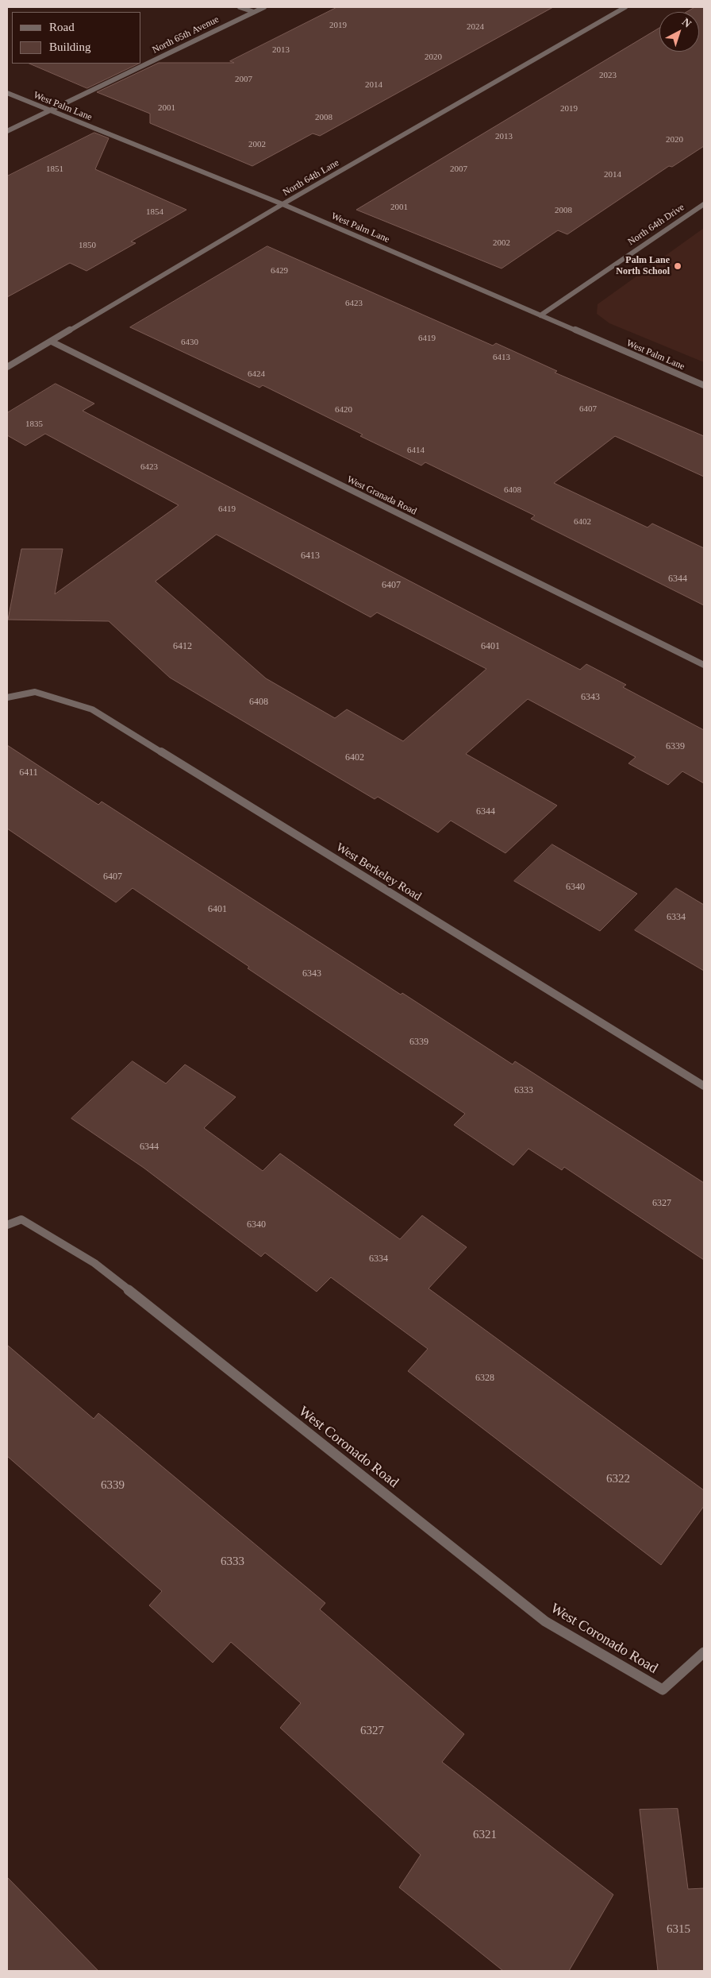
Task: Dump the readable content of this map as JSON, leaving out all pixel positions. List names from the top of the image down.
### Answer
{
  "streets": {
    "street": [
      "North 65th Avenue",
      "West Palm Lane",
      "North 64th Lane",
      "North 64th Drive",
      "West Granada Road",
      "West Berkeley Road",
      "West Coronado Road"
    ]
  },
  "crossings": [
    ["North 65th Avenue", "West Palm Lane"],
    ["West Palm Lane", "North 64th Lane"],
    ["West Palm Lane", "North 64th Drive"],
    ["North 64th Lane", "West Granada Road"]
  ],
  "places": ["Palm Lane North School"],
  "house_numbers": [
    "2019",
    "2024",
    "2013",
    "2020",
    "2023",
    "2007",
    "2014",
    "2001",
    "2019",
    "2008",
    "2013",
    "2020",
    "2002",
    "1851",
    "2007",
    "2014",
    "2001",
    "2008",
    "1854",
    "2002",
    "1850",
    "6429",
    "6423",
    "6419",
    "6430",
    "6413",
    "6424",
    "6407",
    "6420",
    "1835",
    "6414",
    "6423",
    "6408",
    "6419",
    "6402",
    "6413",
    "6344",
    "6407",
    "6412",
    "6401",
    "6343",
    "6408",
    "6339",
    "6402",
    "6411",
    "6344",
    "6407",
    "6340",
    "6401",
    "6334",
    "6343",
    "6339",
    "6333",
    "6344",
    "6327",
    "6340",
    "6334",
    "6328",
    "6322",
    "6339",
    "6333",
    "6327",
    "6321",
    "6315"
  ],
  "legend": ["Road", "Building"],
  "north": "top right"
}
